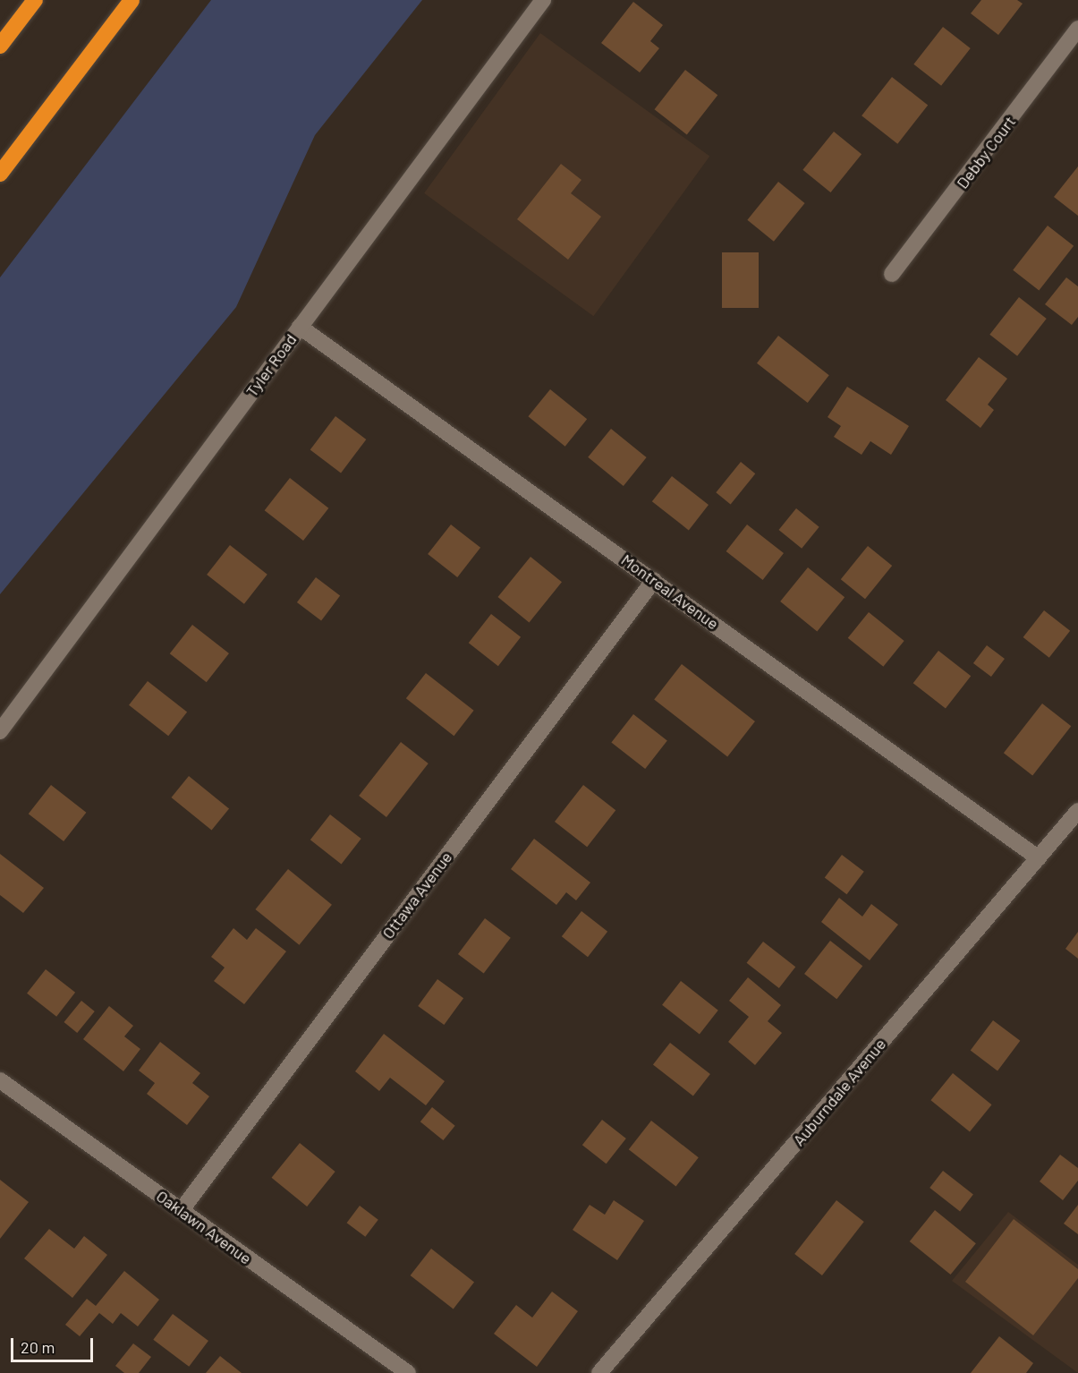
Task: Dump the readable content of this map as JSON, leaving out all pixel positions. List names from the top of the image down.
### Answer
{
  "streets": {
    "street": [
      "Debby Court",
      "Tyler Road",
      "Montreal Avenue",
      "Ottawa Avenue",
      "Auburndale Avenue",
      "Oaklawn Avenue"
    ]
  },
  "crossings": [
    ["Tyler Road", "Montreal Avenue"],
    ["Montreal Avenue", "Ottawa Avenue"],
    ["Montreal Avenue", "Auburndale Avenue"],
    ["Ottawa Avenue", "Oaklawn Avenue"]
  ],
  "scale_bar": "20 m"
}
